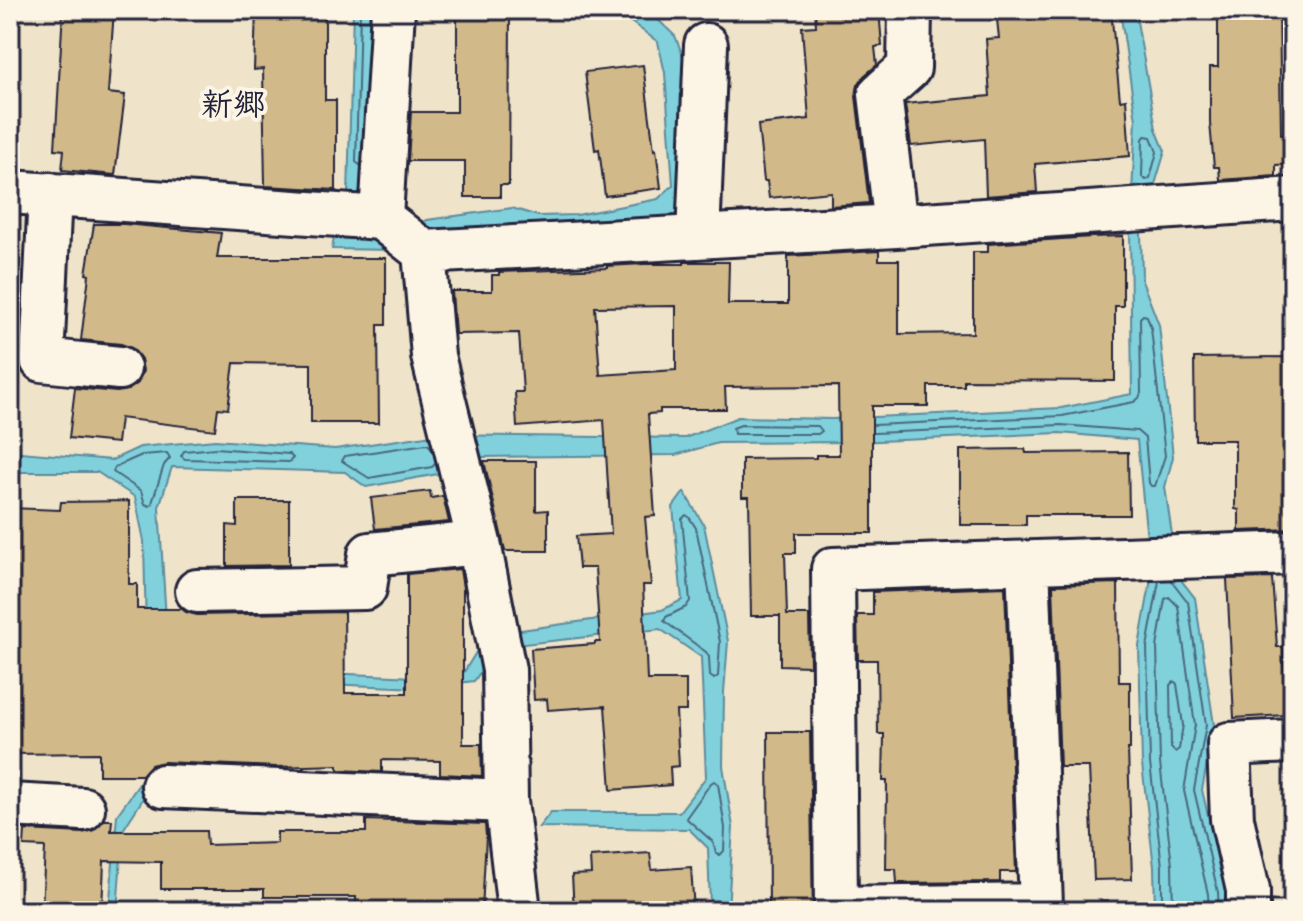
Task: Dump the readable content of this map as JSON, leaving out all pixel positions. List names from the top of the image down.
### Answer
{
  "districts": ["新郷"]
}
